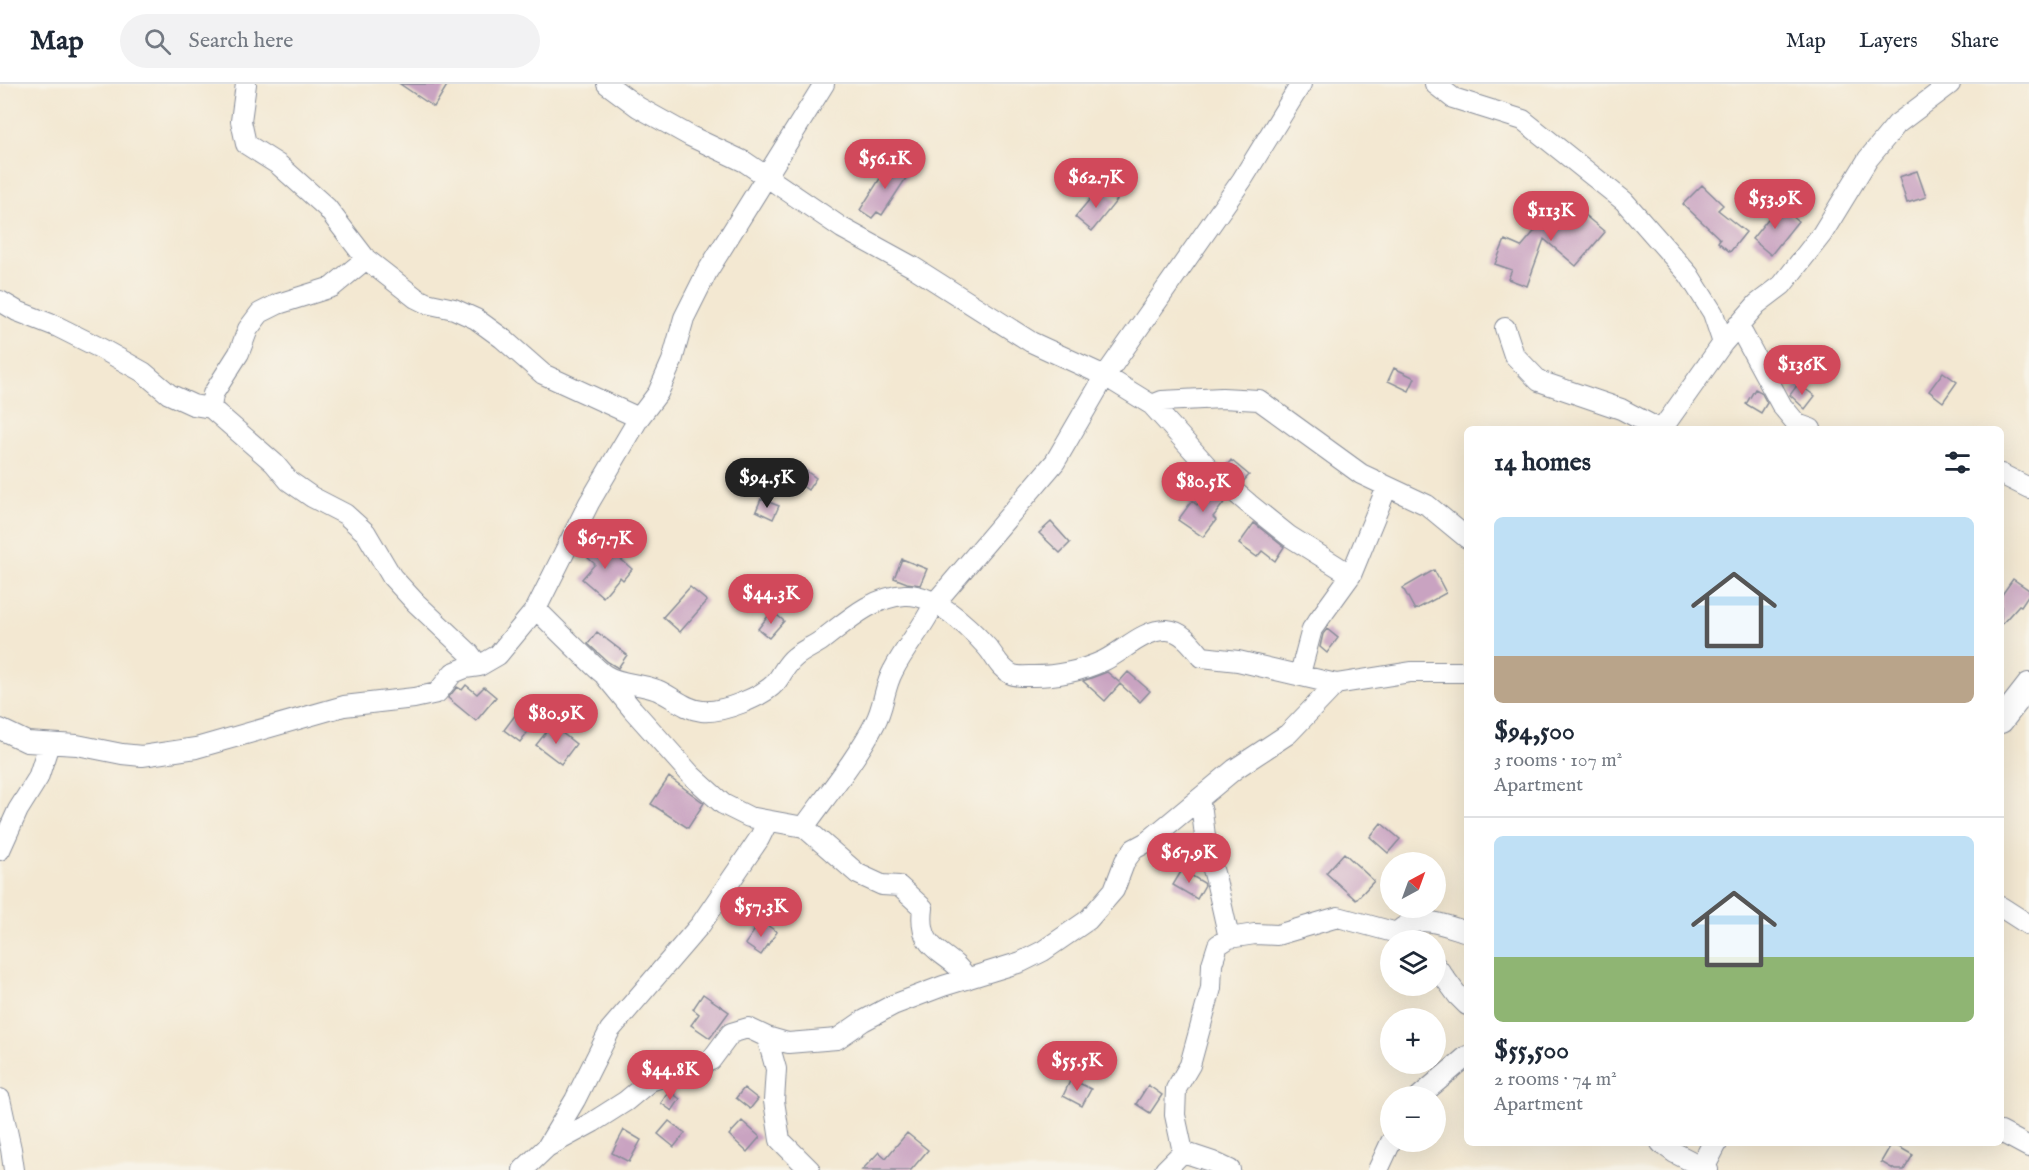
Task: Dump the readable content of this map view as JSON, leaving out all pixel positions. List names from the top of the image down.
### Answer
{
  "north": "top right",
  "page": {
    "header": "Map",
    "search": "Search here",
    "nav": ["Map", "Layers", "Share"],
    "price": [
      "$56.1K",
      "$62.7K",
      "$53.9K",
      "$113K",
      "$136K",
      "$94.5K",
      "$80.5K",
      "$67.7K",
      "$44.3K",
      "$80.9K",
      "$67.9K",
      "$57.3K",
      "$55.5K",
      "$44.8K"
    ],
    "heading": "14 homes",
    "list": [
      {
        "name": "$94,500",
        "note": "3 rooms · 107 m² · Apartment"
      },
      {
        "name": "$55,500",
        "note": "2 rooms · 74 m² · Apartment"
      }
    ],
    "map_buttons": ["+", "−"]
  }
}
